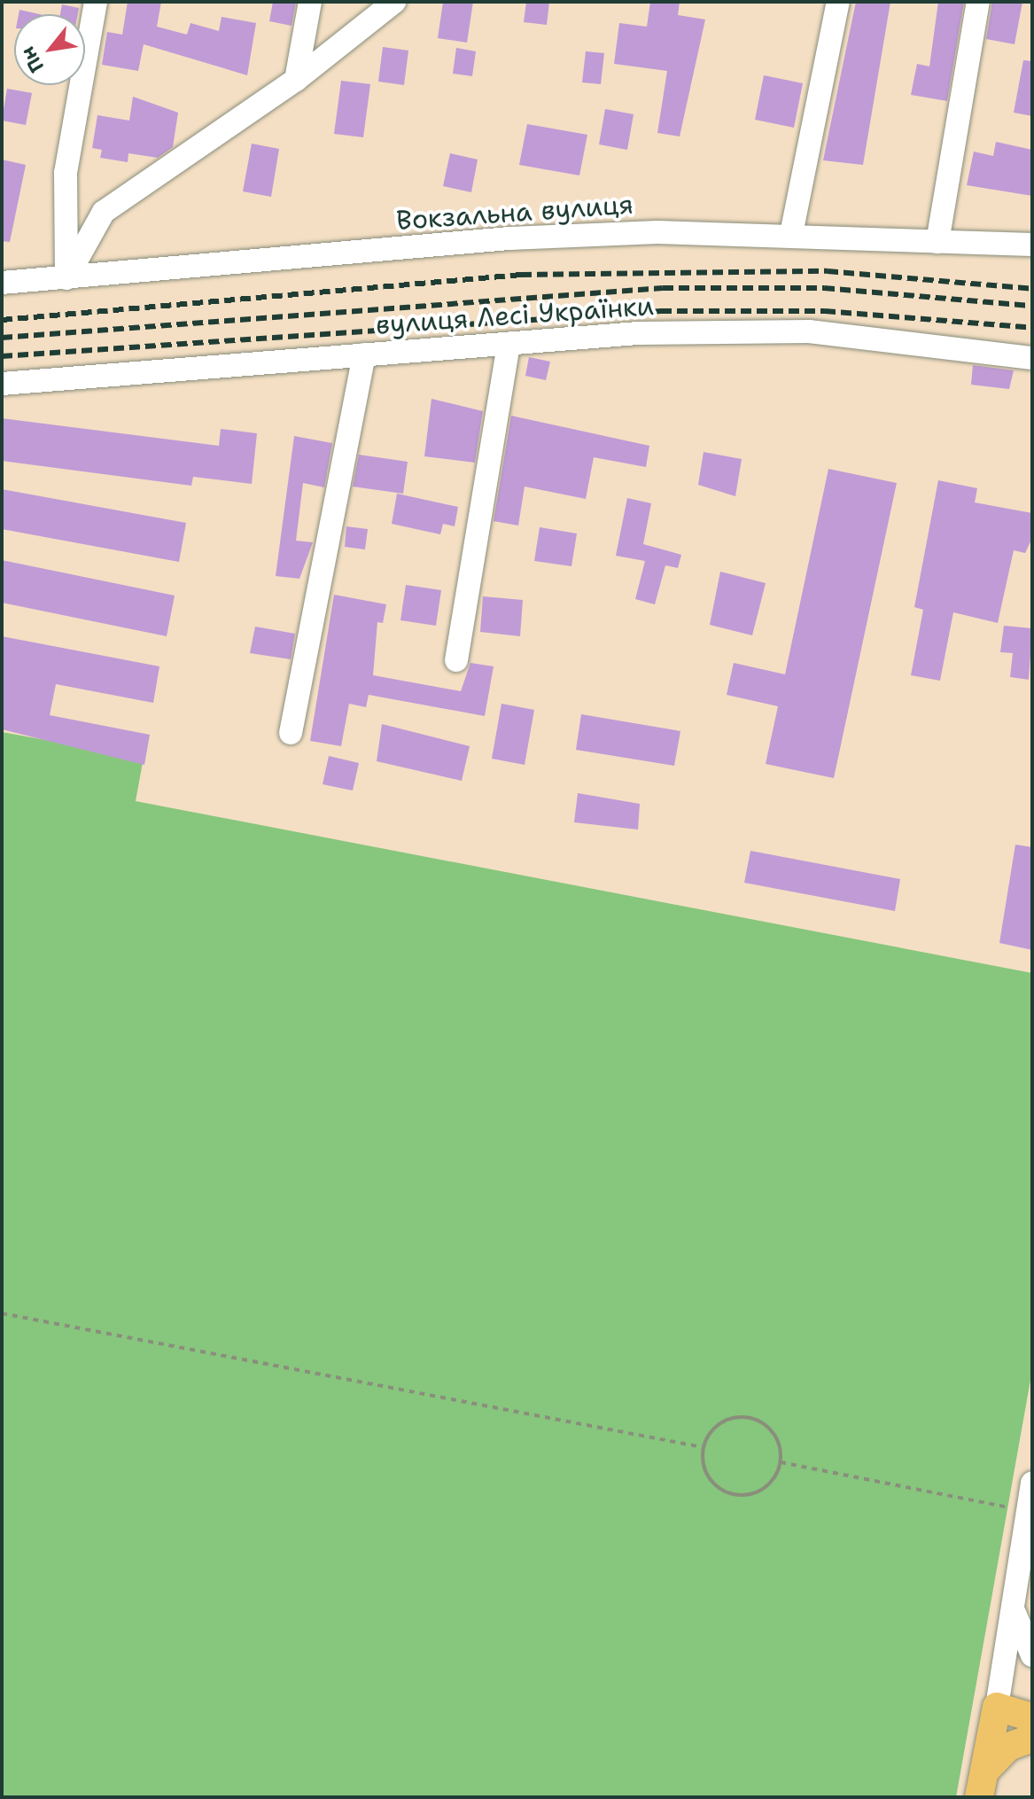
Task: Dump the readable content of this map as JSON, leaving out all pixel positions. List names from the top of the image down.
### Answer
{
  "streets": {
    "street": ["Вокзальна вулиця", "вулиця Лесі Українки"]
  },
  "north": "bottom left"
}
